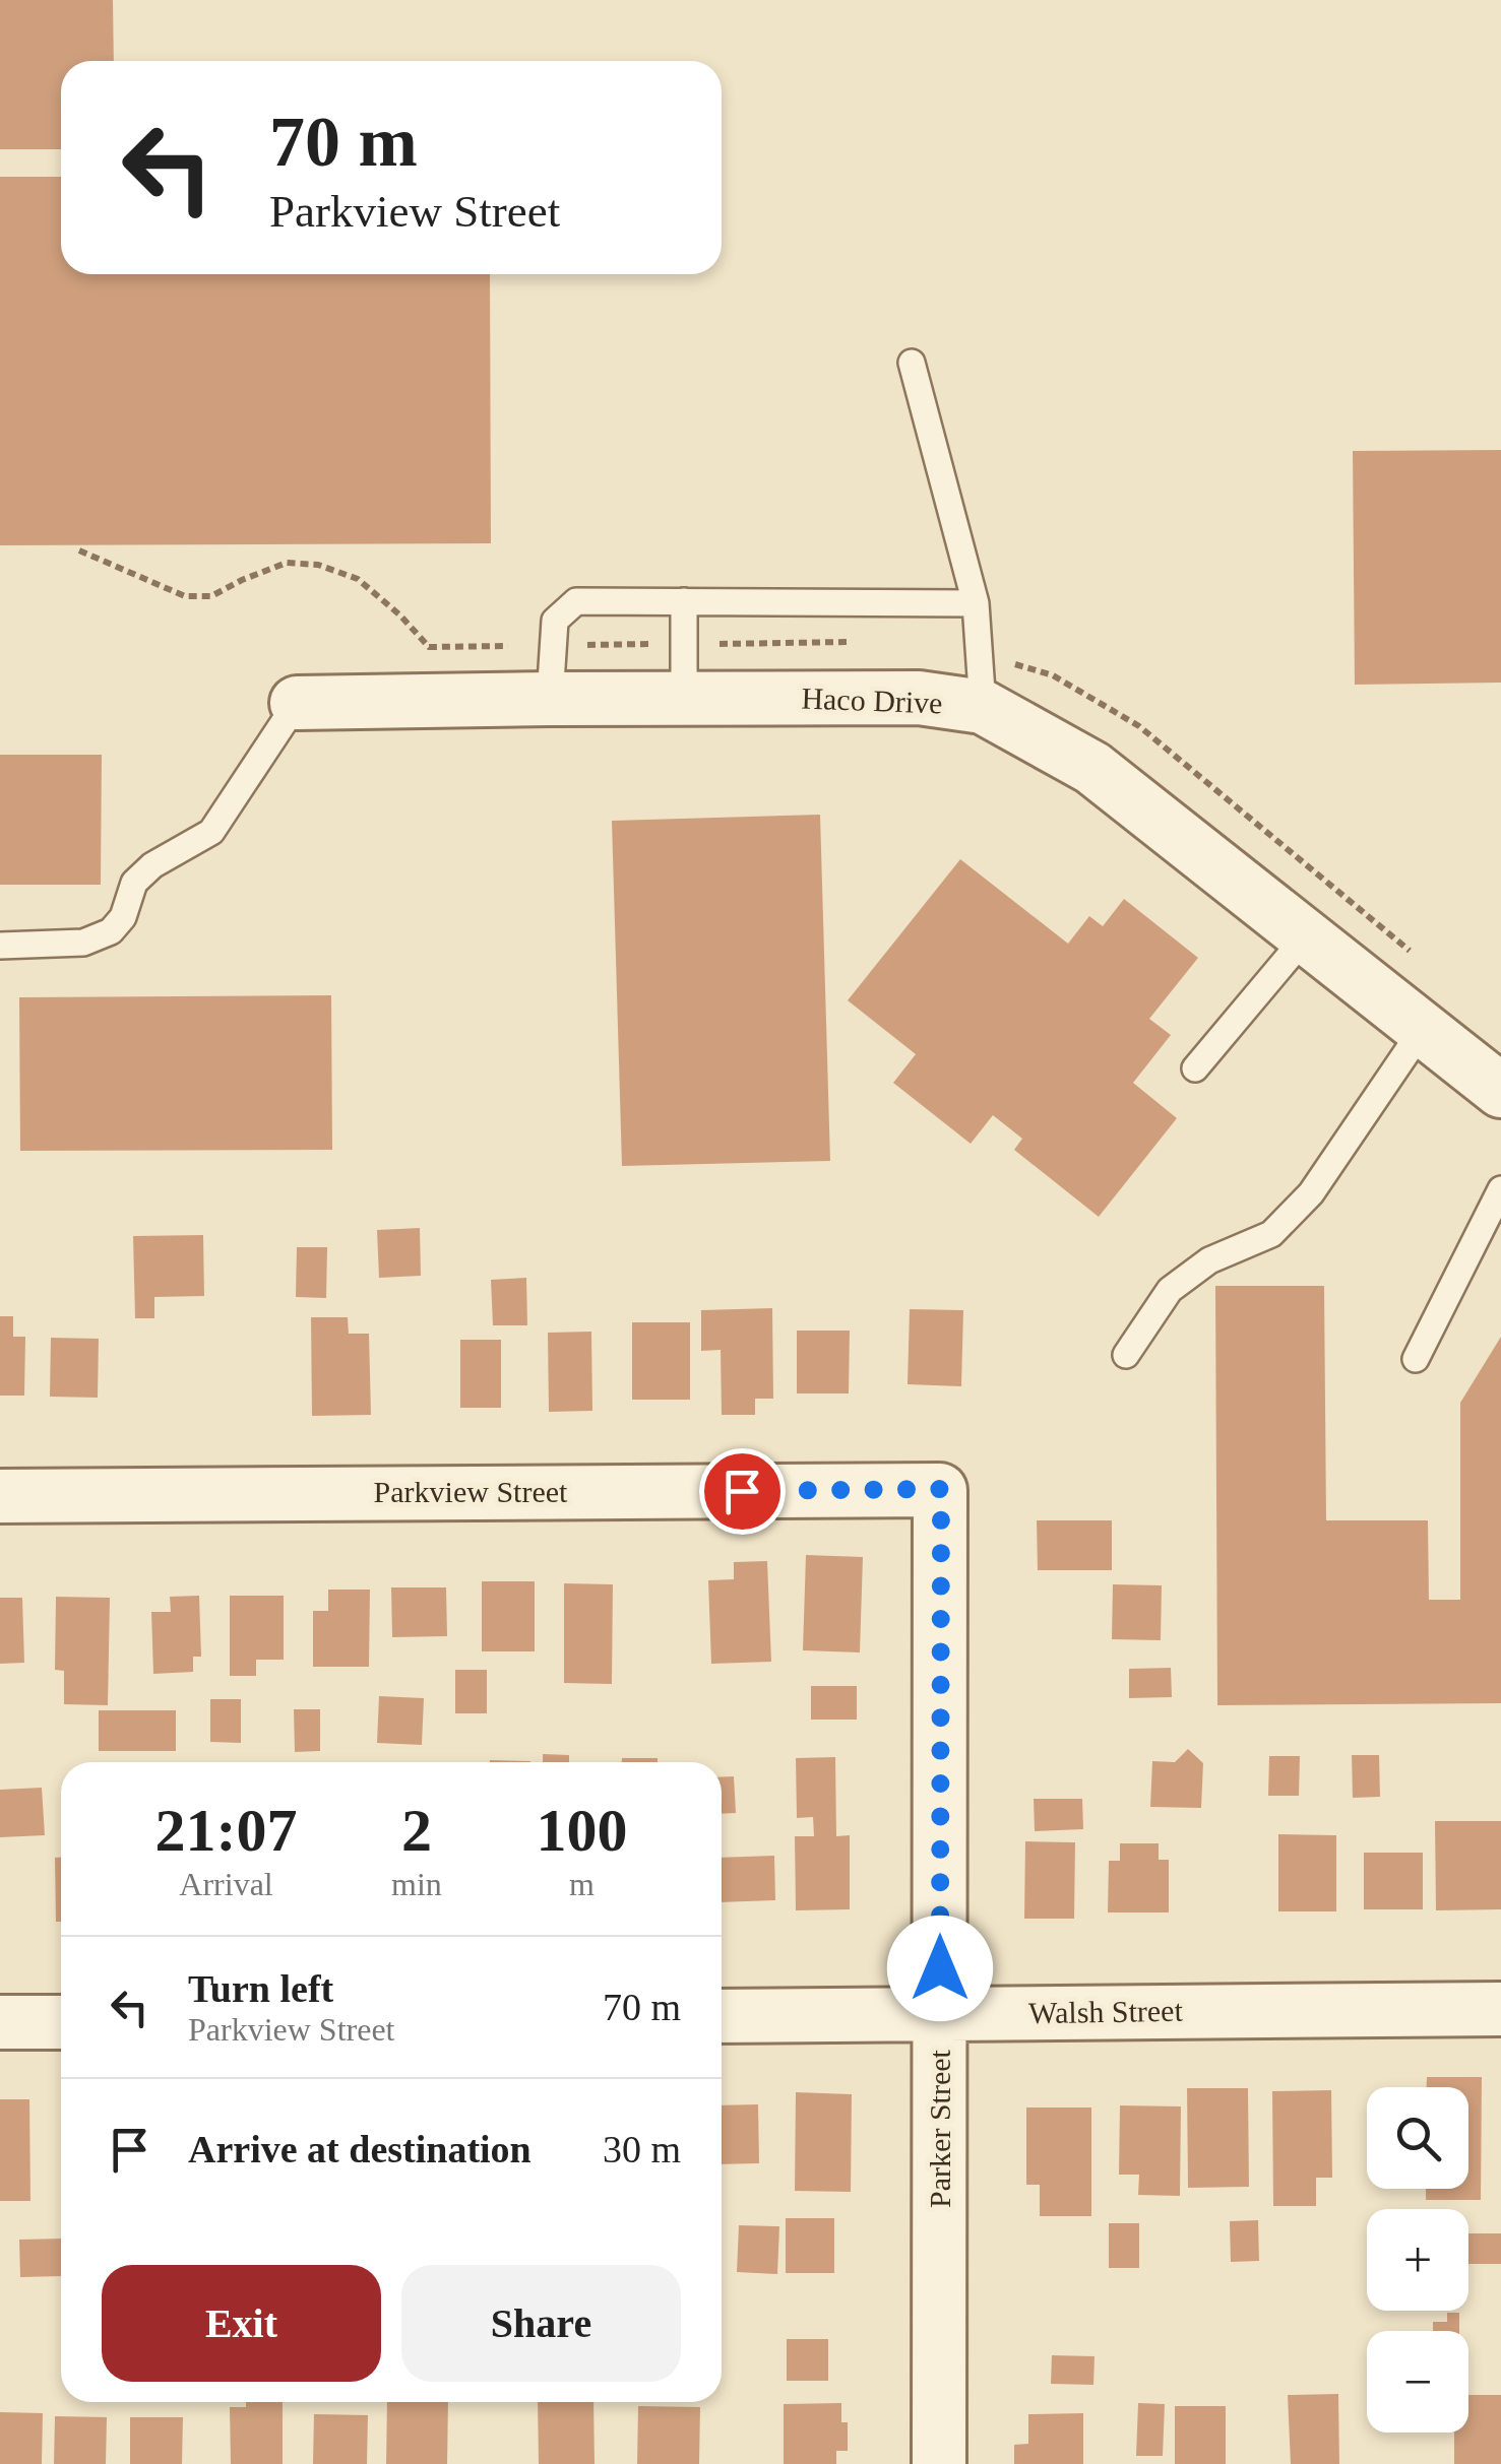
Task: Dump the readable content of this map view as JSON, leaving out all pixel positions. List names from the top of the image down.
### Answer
{
  "streets": {
    "street": [
      "Haco Drive",
      "Parkview Street",
      "Walsh Street",
      "Parker Street"
    ]
  },
  "crossings": [
    ["Parkview Street", "Parker Street"],
    ["Walsh Street", "Parker Street"]
  ],
  "page": {
    "turn": ["70 m", "Parkview Street"],
    "eta": [
      "21:07",
      "Arrival",
      "2",
      "min",
      "100",
      "m"
    ],
    "list": [
      {
        "name": "Turn left",
        "note": "Parkview Street",
        "value": "70 m"
      },
      {
        "name": "Arrive at destination",
        "value": "30 m"
      }
    ],
    "map_buttons": ["+", "−"],
    "buttons": ["Exit", "Share"]
  }
}
